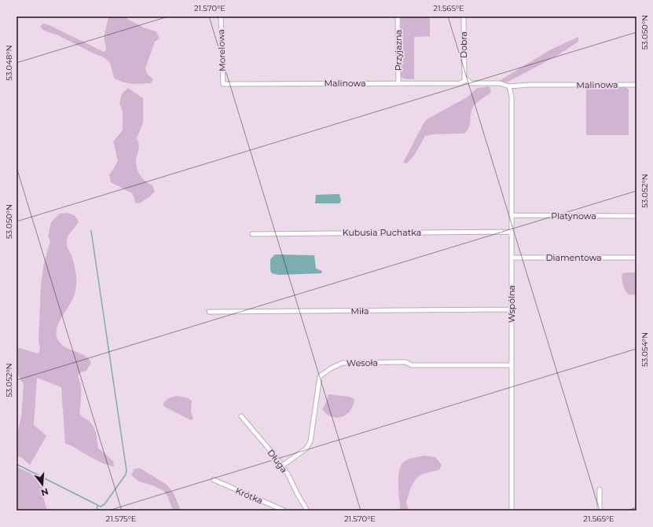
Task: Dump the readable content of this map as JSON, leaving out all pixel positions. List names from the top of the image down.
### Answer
{
  "streets": {
    "street": [
      "Dobra",
      "Morelowa",
      "Przyjazna",
      "Malinowa",
      "Platynowa",
      "Kubusia Puchatka",
      "Diamentowa",
      "Wspólna",
      "Miła",
      "Wesoła",
      "Długa",
      "Krótka"
    ]
  },
  "crossings": [
    ["Dobra", "Malinowa"],
    ["Morelowa", "Malinowa"],
    ["Przyjazna", "Malinowa"],
    ["Malinowa", "Wspólna"],
    ["Platynowa", "Wspólna"],
    ["Kubusia Puchatka", "Wspólna"],
    ["Diamentowa", "Wspólna"],
    ["Wspólna", "Miła"],
    ["Wspólna", "Wesoła"],
    ["Wesoła", "Długa"]
  ],
  "north": "bottom",
  "coordinates": [
    "21.570°E",
    "21.565°E",
    "53.050°N",
    "53.048°N",
    "53.052°N",
    "53.054°N",
    "21.575°E"
  ]
}
